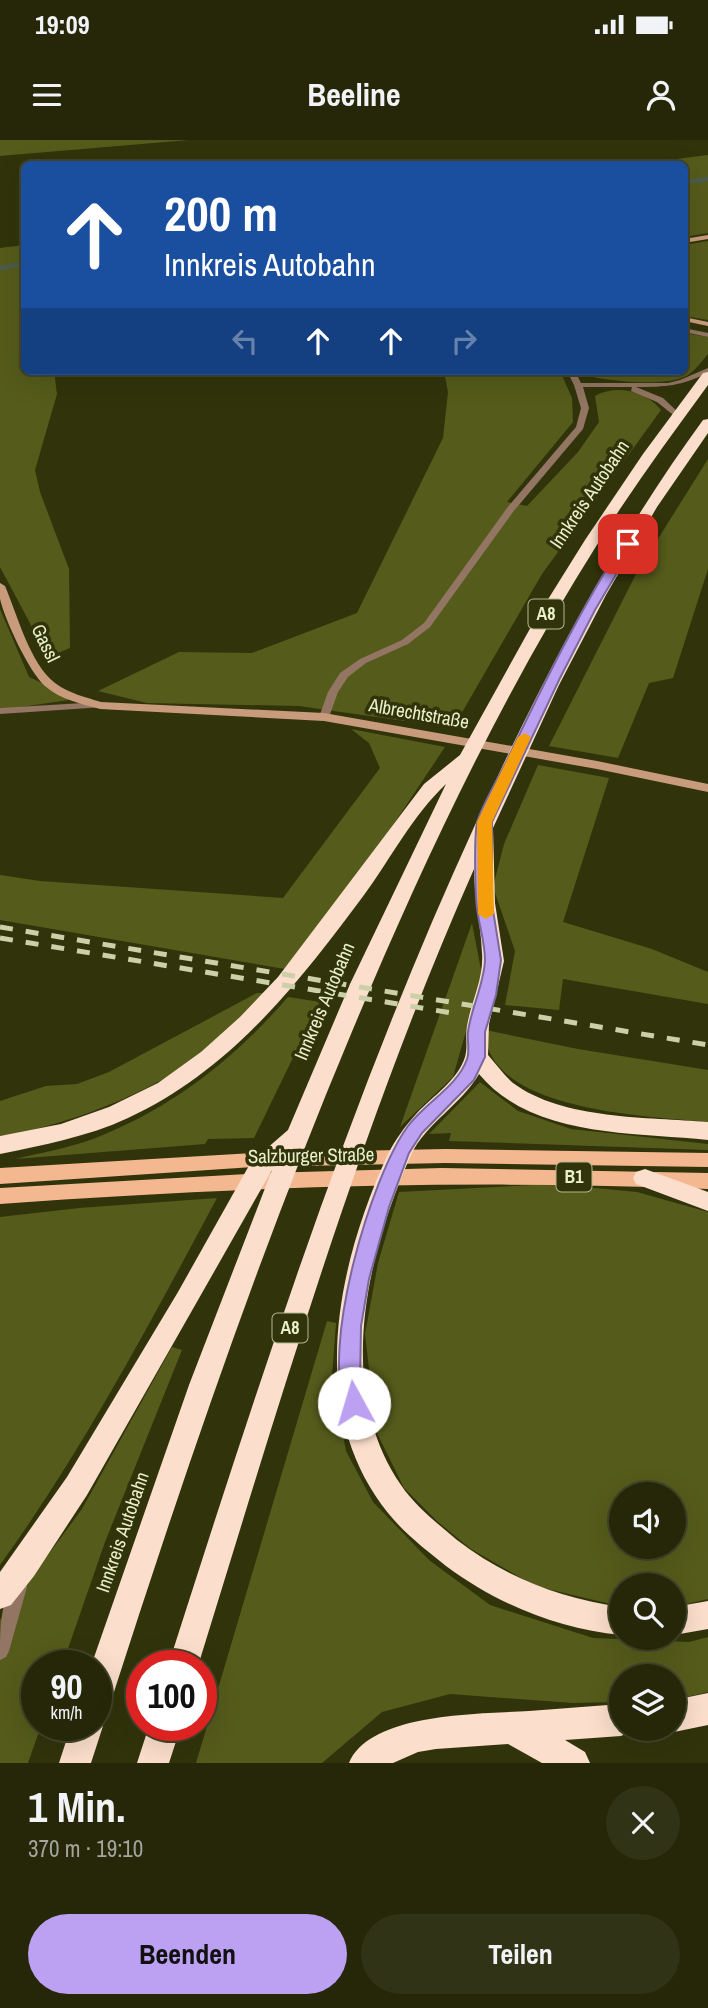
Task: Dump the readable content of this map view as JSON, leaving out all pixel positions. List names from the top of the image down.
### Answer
{
  "streets": {
    "highway": ["Innkreis Autobahn", "A8"],
    "main road": ["Salzburger Straße", "B1"],
    "street": ["Gassl", "Albrechtstraße"]
  },
  "crossings": [
    ["Gassl", "Albrechtstraße"]
  ],
  "page": {
    "status": "19:09",
    "header": "Beeline",
    "turn": ["200 m", "Innkreis Autobahn"],
    "speed": "90 km/h",
    "limit": "100",
    "heading": ["1 Min.", "370 m · 19:10"],
    "buttons": ["Beenden", "Teilen"]
  }
}
